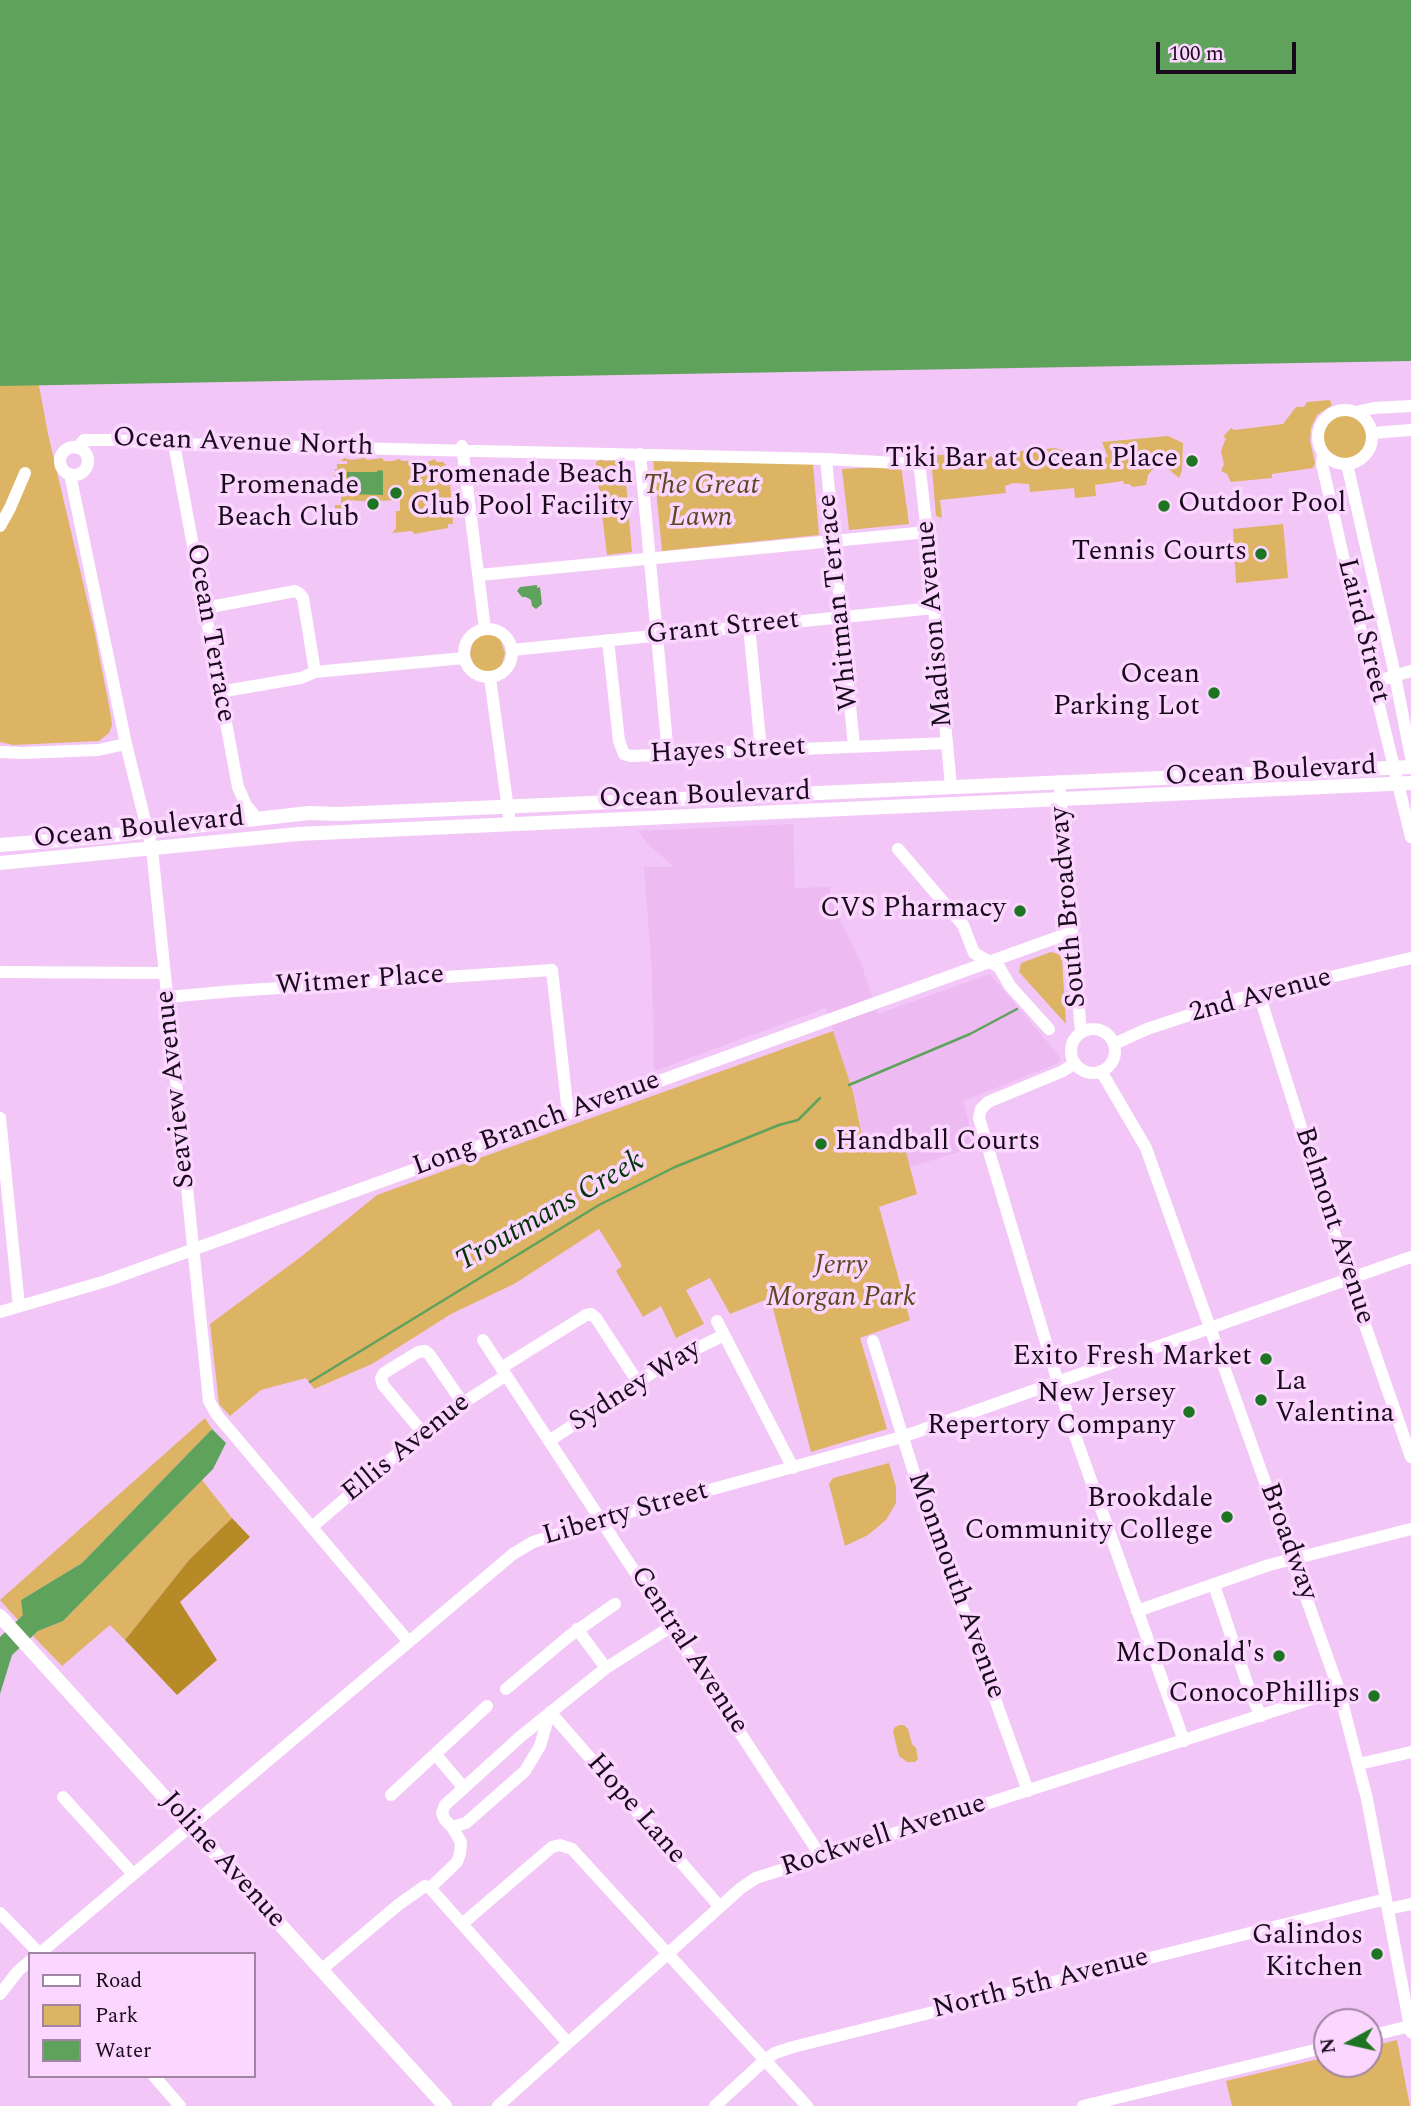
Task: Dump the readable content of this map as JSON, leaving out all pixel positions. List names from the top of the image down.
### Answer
{
  "streets": {
    "main road": ["Ocean Boulevard", "Joline Avenue"],
    "street": [
      "Ocean Avenue North",
      "Whitman Terrace",
      "Madison Avenue",
      "Grant Street",
      "Laird Street",
      "Ocean Terrace",
      "Hayes Street",
      "South Broadway",
      "Witmer Place",
      "2nd Avenue",
      "Seaview Avenue",
      "Long Branch Avenue",
      "Belmont Avenue",
      "Sydney Way",
      "Ellis Avenue",
      "Liberty Street",
      "Broadway",
      "Monmouth Avenue",
      "Central Avenue",
      "Hope Lane",
      "Rockwell Avenue",
      "North 5th Avenue"
    ]
  },
  "crossings": [
    ["Ocean Avenue North", "Whitman Terrace"],
    ["Ocean Avenue North", "Madison Avenue"],
    ["Ocean Avenue North", "Ocean Terrace"],
    ["Ocean Avenue North", "Seaview Avenue"],
    ["Whitman Terrace", "Grant Street"],
    ["Whitman Terrace", "Hayes Street"],
    ["Madison Avenue", "Grant Street"],
    ["Madison Avenue", "Hayes Street"],
    ["Madison Avenue", "Ocean Boulevard"],
    ["Grant Street", "Hayes Street"],
    ["Laird Street", "Ocean Boulevard"],
    ["Ocean Terrace", "Ocean Boulevard"],
    ["Ocean Boulevard", "South Broadway"],
    ["Ocean Boulevard", "Seaview Avenue"],
    ["South Broadway", "2nd Avenue"],
    ["South Broadway", "Long Branch Avenue"],
    ["South Broadway", "Broadway"],
    ["Witmer Place", "Seaview Avenue"],
    ["Witmer Place", "Long Branch Avenue"],
    ["2nd Avenue", "Belmont Avenue"],
    ["2nd Avenue", "Broadway"],
    ["Seaview Avenue", "Long Branch Avenue"],
    ["Seaview Avenue", "Ellis Avenue"],
    ["Seaview Avenue", "Liberty Street"],
    ["Belmont Avenue", "Liberty Street"],
    ["Sydney Way", "Ellis Avenue"],
    ["Sydney Way", "Central Avenue"],
    ["Ellis Avenue", "Central Avenue"],
    ["Liberty Street", "Broadway"],
    ["Liberty Street", "Monmouth Avenue"],
    ["Liberty Street", "Central Avenue"],
    ["Liberty Street", "Joline Avenue"],
    ["Broadway", "Rockwell Avenue"],
    ["Broadway", "North 5th Avenue"],
    ["Monmouth Avenue", "Rockwell Avenue"],
    ["Central Avenue", "Rockwell Avenue"],
    ["Hope Lane", "Rockwell Avenue"]
  ],
  "water": ["Troutmans Creek"],
  "parks": ["The Great Lawn", "Jerry Morgan Park"],
  "places": [
    "Tiki Bar at Ocean Place",
    "Promenade Beach Club Pool Facility",
    "Promenade Beach Club",
    "Outdoor Pool",
    "Tennis Courts",
    "Ocean Parking Lot",
    "CVS Pharmacy",
    "Handball Courts",
    "Exito Fresh Market",
    "La Valentina",
    "New Jersey Repertory Company",
    "Brookdale Community College",
    "McDonald's",
    "ConocoPhillips",
    "Galindos Kitchen"
  ],
  "legend": ["Road", "Park", "Water"],
  "scale_bar": "100 m",
  "north": "left"
}
